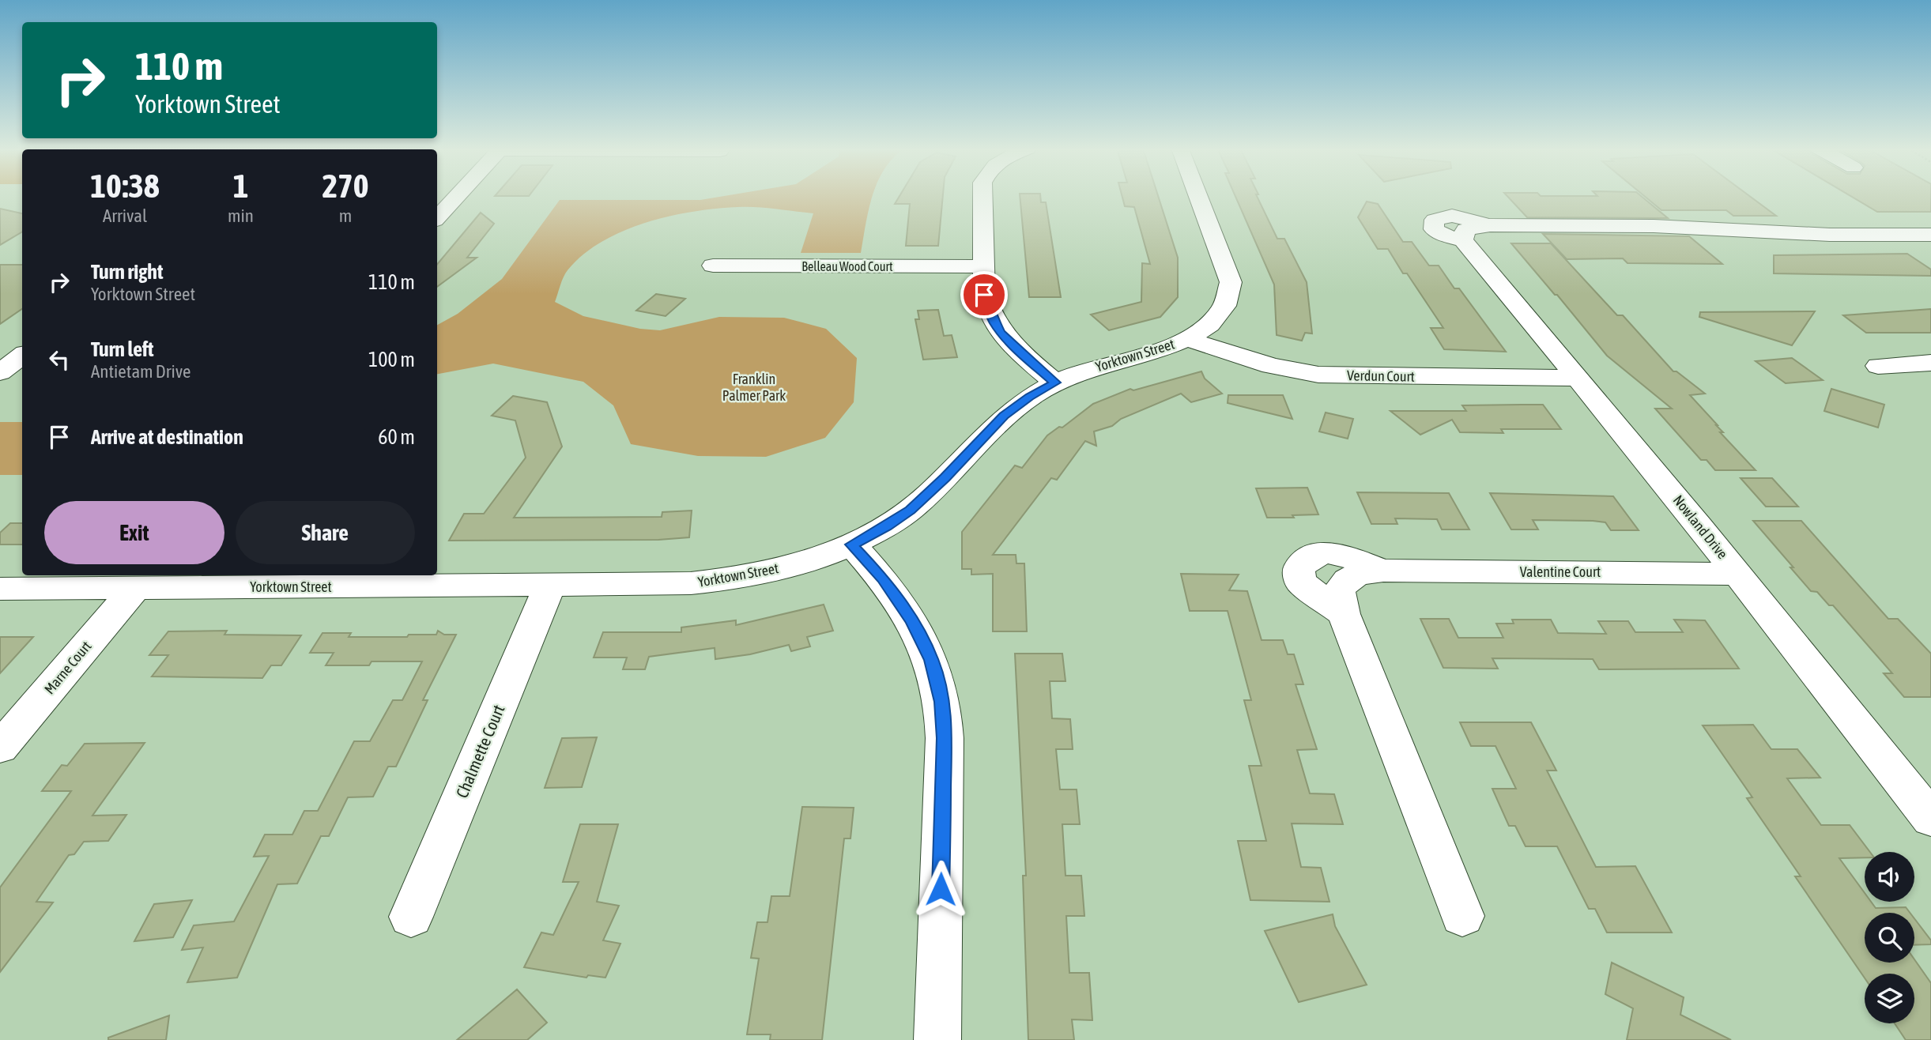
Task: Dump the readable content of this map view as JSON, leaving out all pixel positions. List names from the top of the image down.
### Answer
{
  "streets": {
    "street": [
      "Belleau Wood Court",
      "Yorktown Street",
      "Verdun Court",
      "Nowland Drive",
      "Valentine Court",
      "Marne Court",
      "Chalmette Court"
    ]
  },
  "crossings": [
    ["Yorktown Street", "Verdun Court"],
    ["Yorktown Street", "Marne Court"],
    ["Yorktown Street", "Chalmette Court"],
    ["Verdun Court", "Nowland Drive"],
    ["Nowland Drive", "Valentine Court"]
  ],
  "parks": ["Franklin Palmer Park"],
  "page": {
    "turn": ["110 m", "Yorktown Street"],
    "eta": [
      "10:38",
      "Arrival",
      "1",
      "min",
      "270",
      "m"
    ],
    "list": [
      {
        "name": "Turn right",
        "note": "Yorktown Street",
        "value": "110 m"
      },
      {
        "name": "Turn left",
        "note": "Antietam Drive",
        "value": "100 m"
      },
      {
        "name": "Arrive at destination",
        "value": "60 m"
      }
    ],
    "buttons": ["Exit", "Share"]
  }
}
